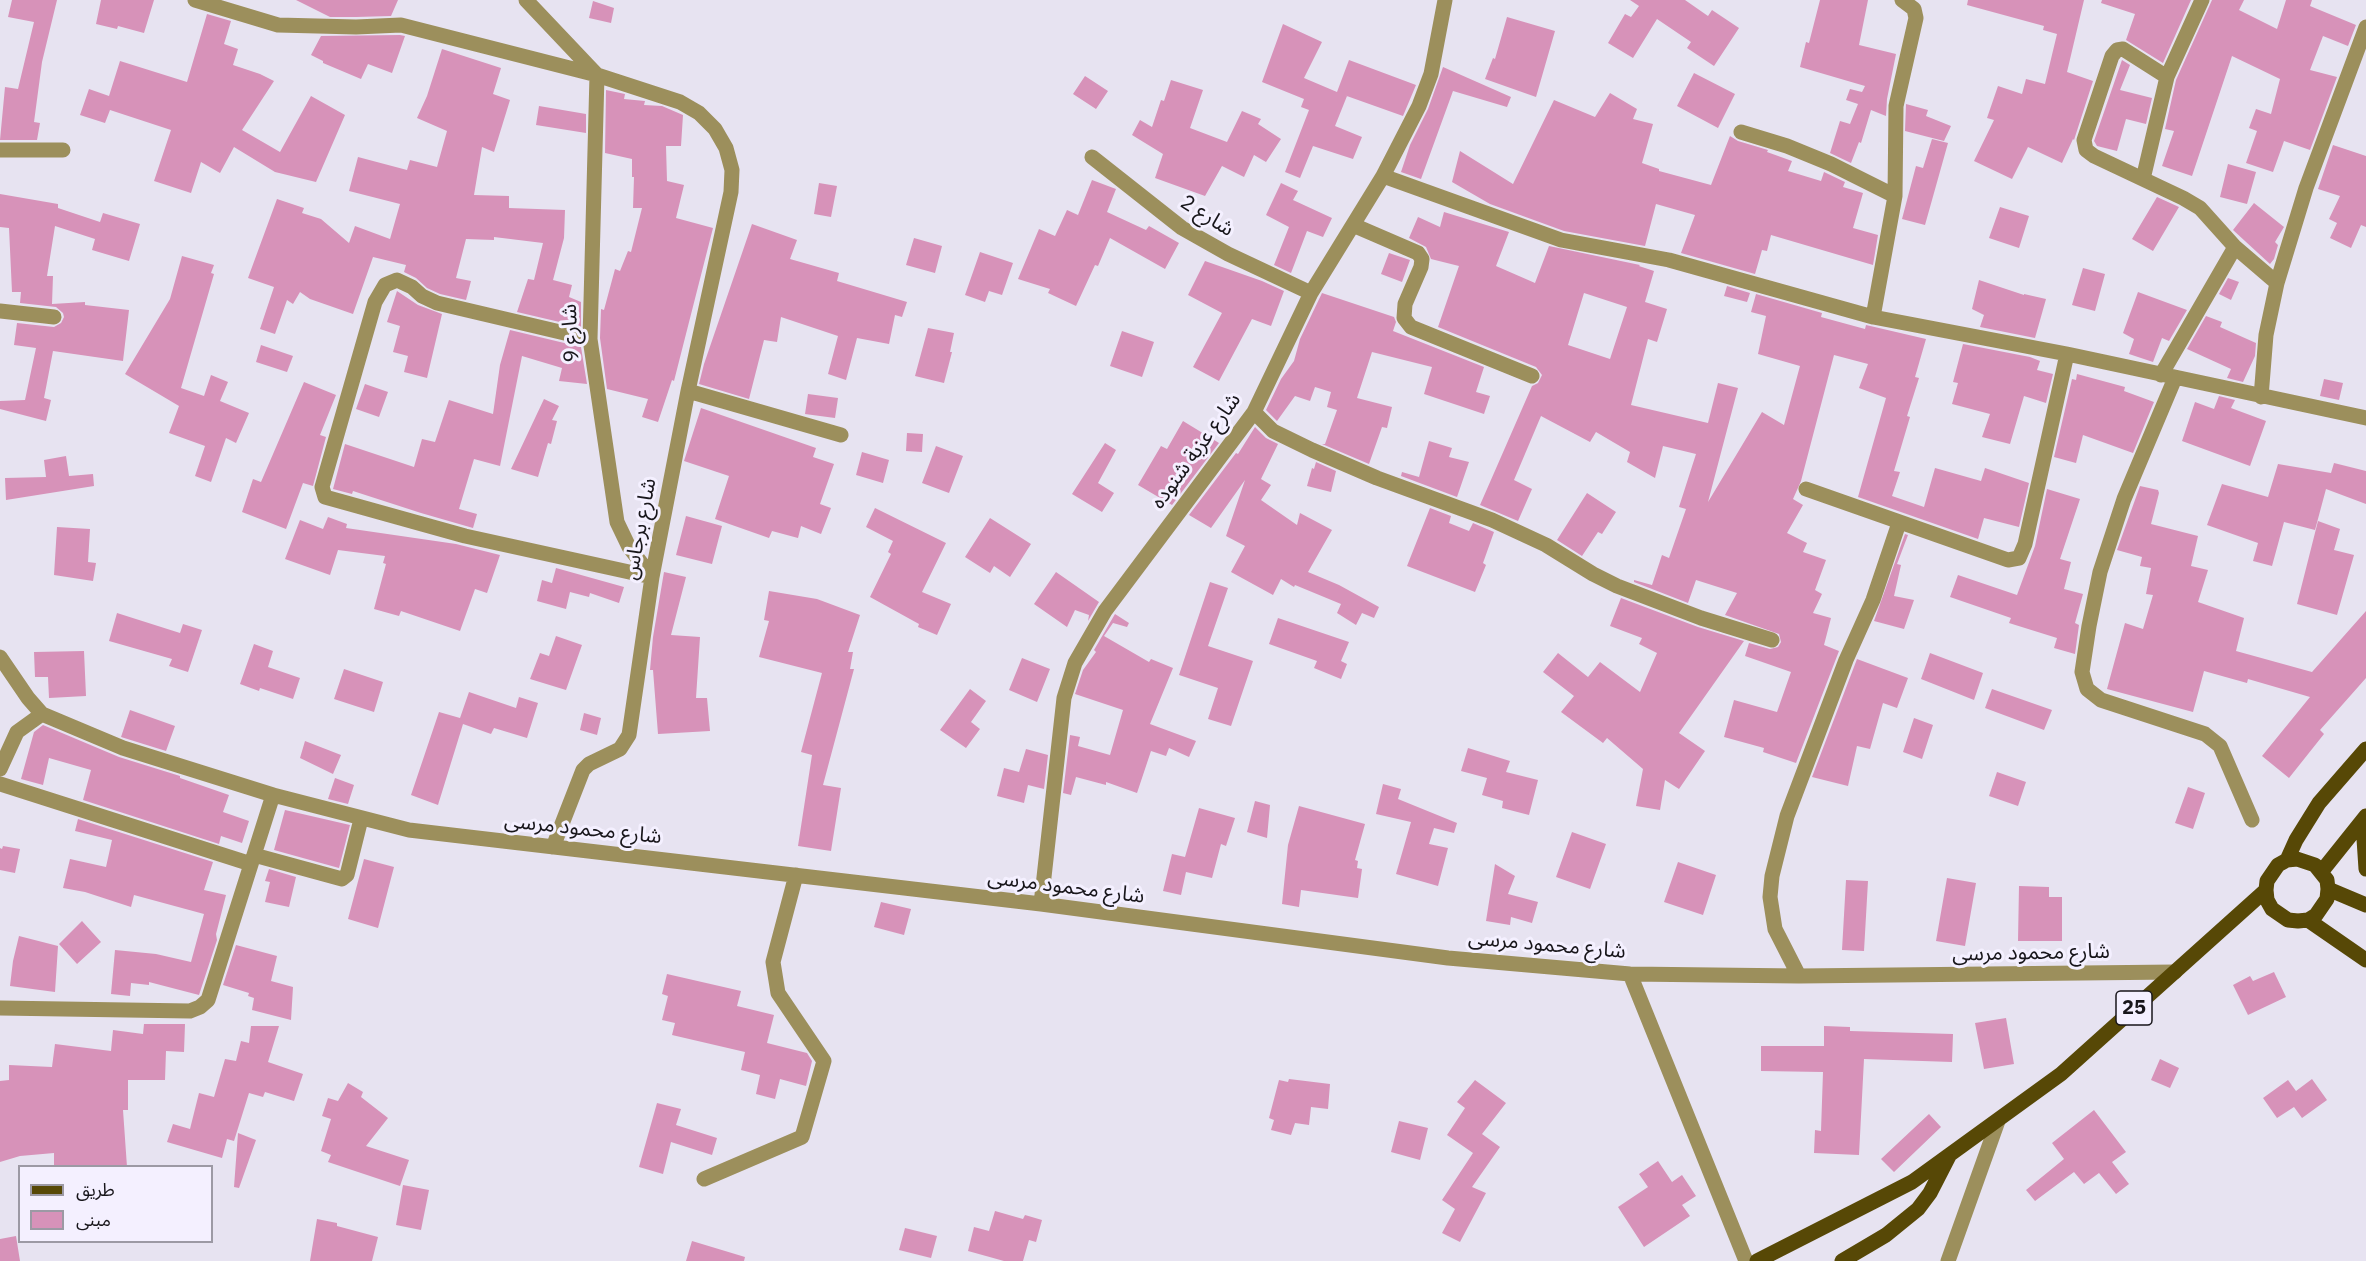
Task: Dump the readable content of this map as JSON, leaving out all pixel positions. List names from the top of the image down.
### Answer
{
  "streets": {
    "main road": ["25"],
    "street": [
      "شارع 2",
      "شارع 9",
      "شارع عزبة شنوده",
      "شارع برجاس",
      "شارع محمود مرسى"
    ]
  },
  "crossings": [
    ["شارع 2", "شارع عزبة شنوده"],
    ["شارع 9", "شارع برجاس"],
    ["شارع عزبة شنوده", "شارع محمود مرسى"],
    ["شارع برجاس", "شارع محمود مرسى"],
    ["شارع محمود مرسى", "25"]
  ],
  "legend": ["طريق", "مبنى"]
}
